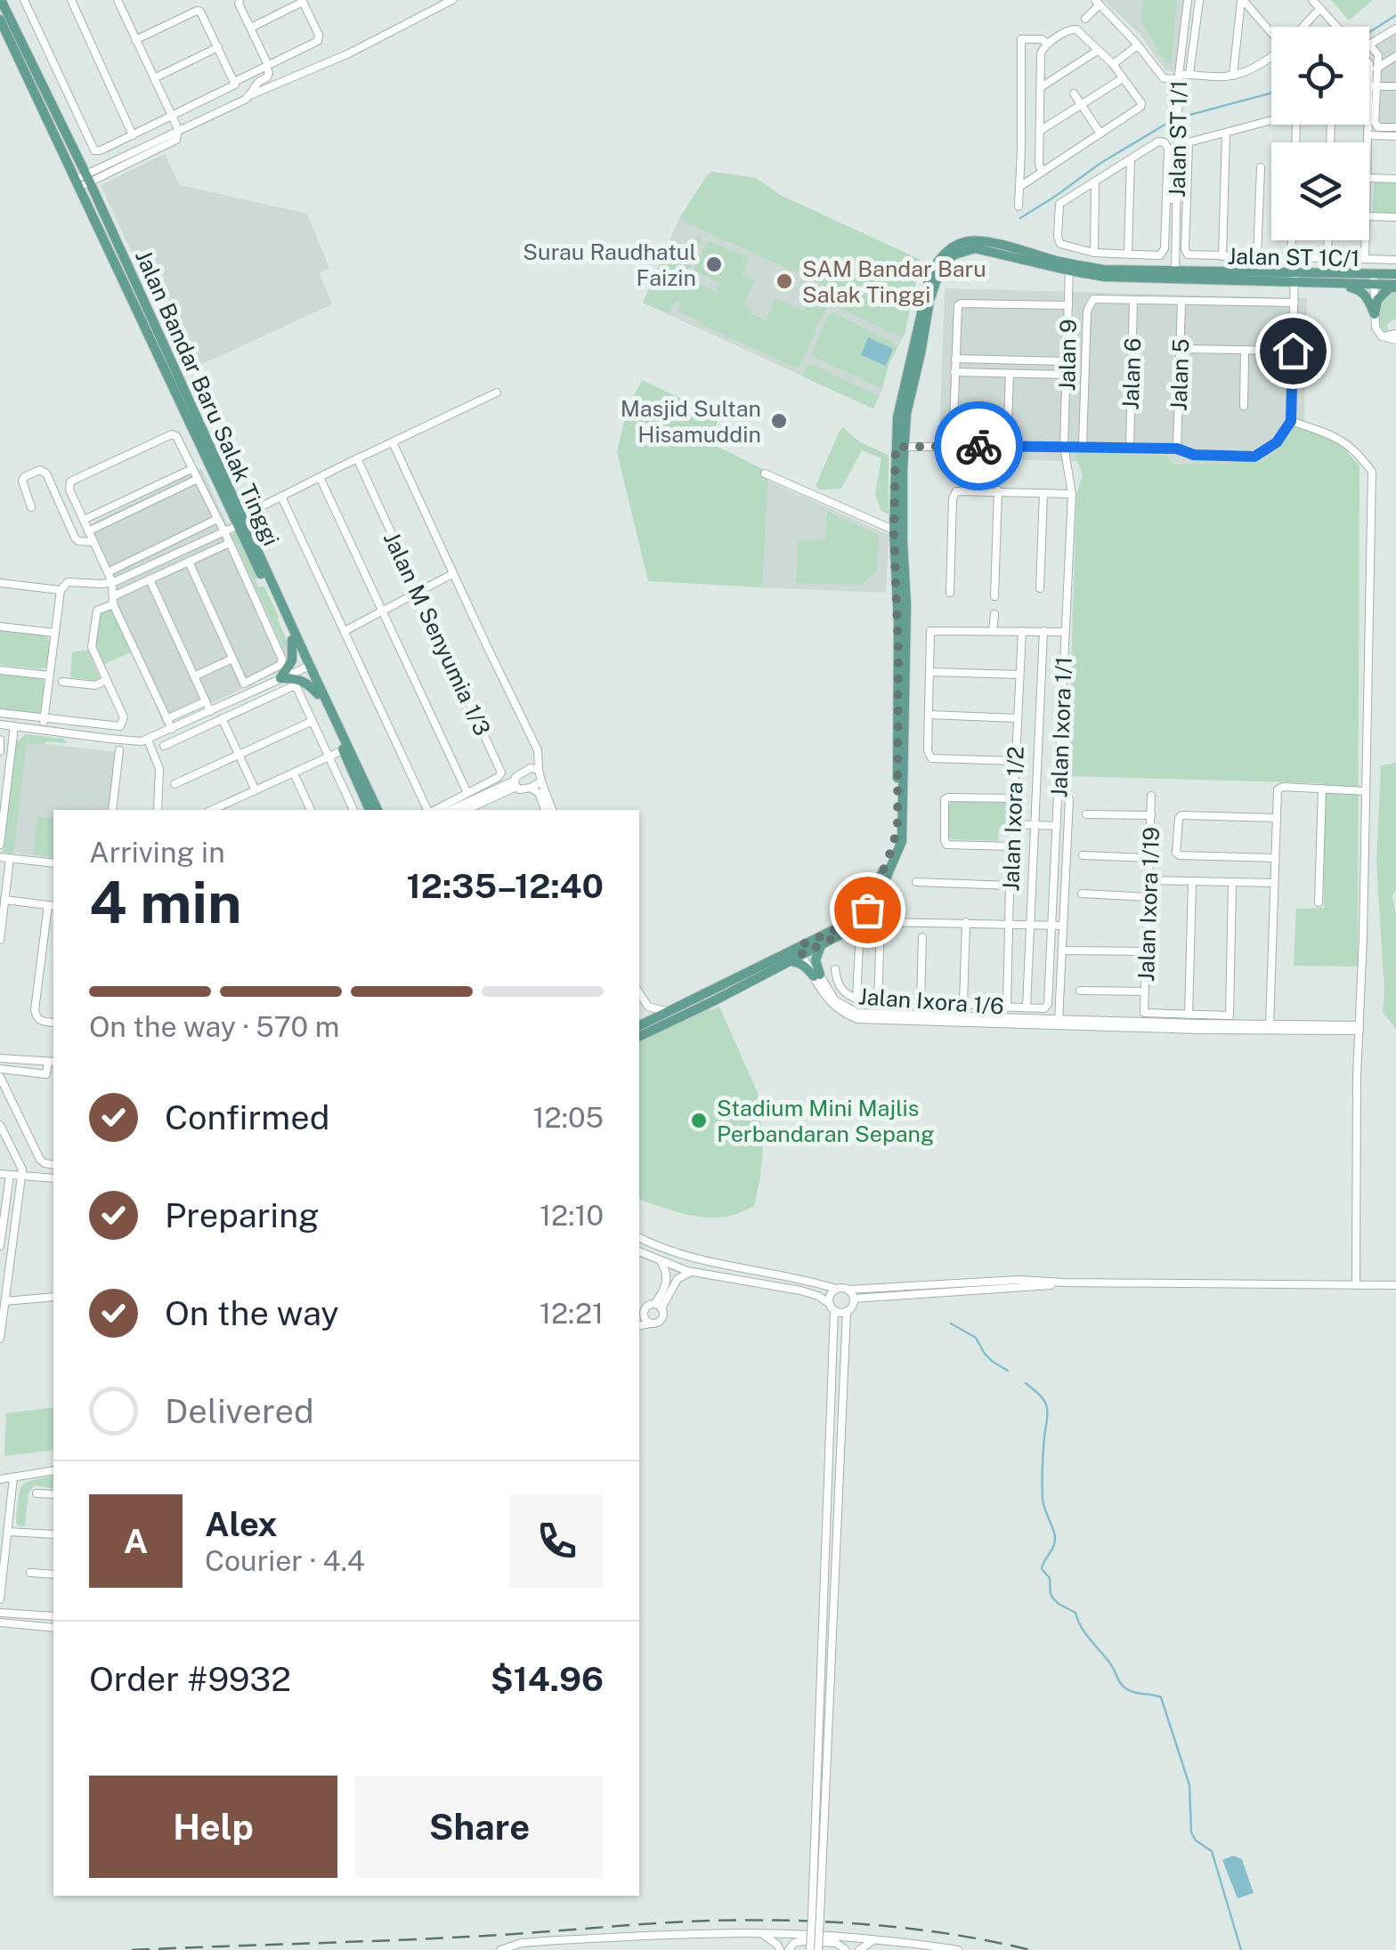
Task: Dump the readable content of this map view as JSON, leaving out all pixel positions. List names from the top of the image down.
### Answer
{
  "streets": {
    "main road": ["Jalan Bandar Baru Salak Tinggi"],
    "street": [
      "Jalan ST 1/1",
      "Jalan ST 1C/1",
      "Jalan 9",
      "Jalan 6",
      "Jalan 5",
      "Jalan M Senyumia 1/3",
      "Jalan Ixora 1/1",
      "Jalan Ixora 1/2",
      "Jalan Ixora 1/19",
      "Jalan Ixora 1/6"
    ]
  },
  "crossings": [
    ["Jalan 9", "Jalan Ixora 1/1"],
    ["Jalan Ixora 1/1", "Jalan Ixora 1/6"],
    ["Jalan Ixora 1/2", "Jalan Ixora 1/6"]
  ],
  "places": [
    "Surau Raudhatul Faizin",
    "SAM Bandar Baru Salak Tinggi",
    "Masjid Sultan Hisamuddin",
    "Stadium Mini Majlis Perbandaran Sepang"
  ],
  "page": {
    "heading": ["4 min", "Arriving in", "12:35–12:40"],
    "panel": [
      "Alex",
      "Courier · 4.4",
      "Order #9932",
      "$14.96"
    ],
    "bar": "On the way · 570 m",
    "list": [
      ["Confirmed", "12:05"],
      ["Preparing", "12:10"],
      ["On the way", "12:21"],
      "Delivered"
    ],
    "round": "A",
    "buttons": ["Help", "Share"]
  }
}
